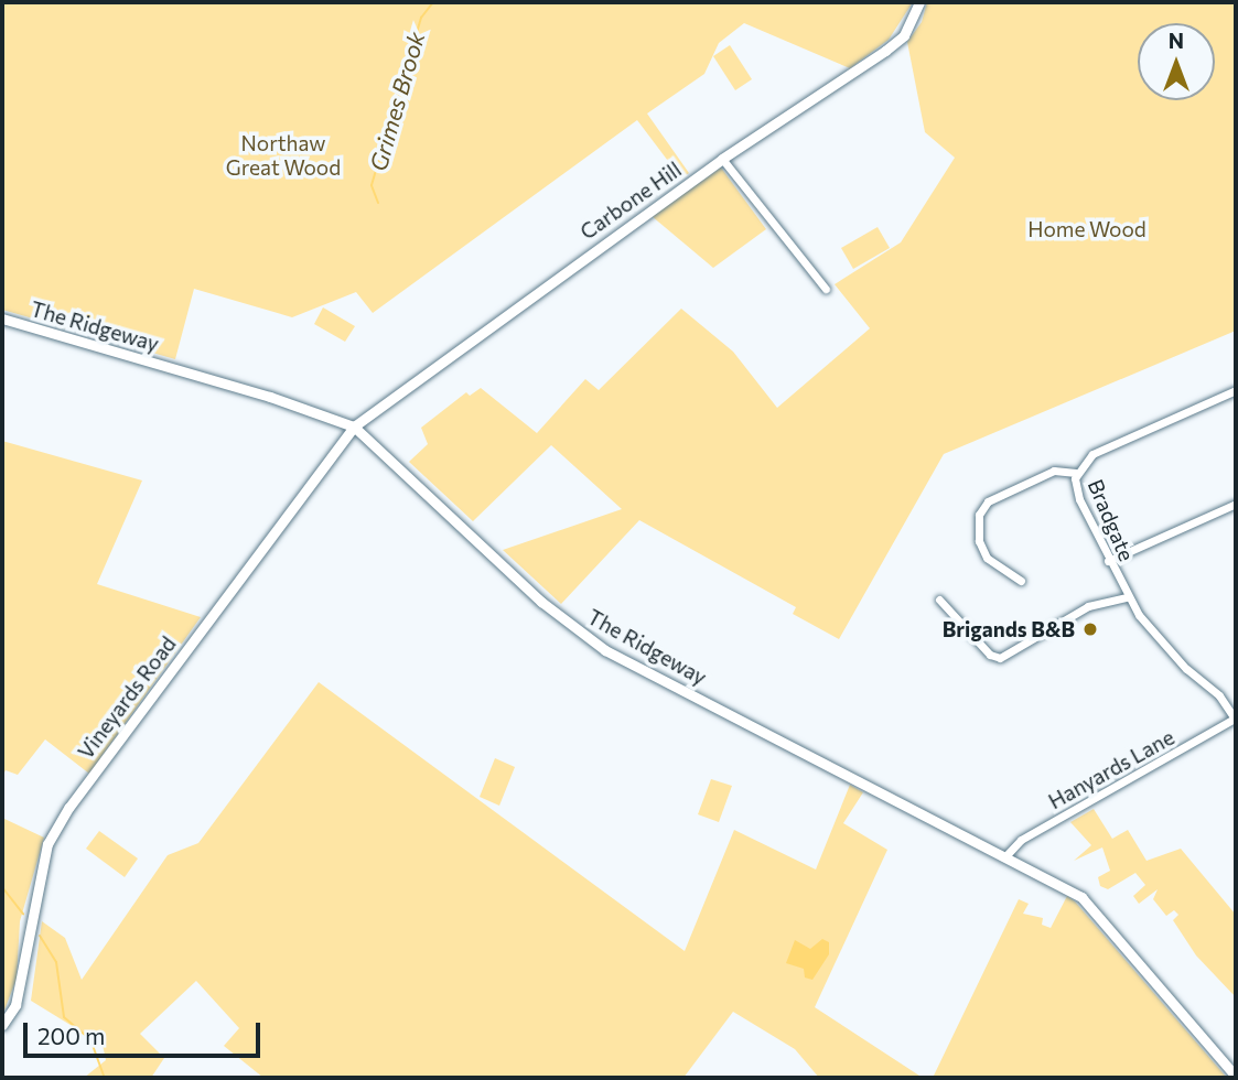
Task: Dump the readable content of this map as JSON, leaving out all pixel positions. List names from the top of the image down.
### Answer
{
  "streets": {
    "street": [
      "Carbone Hill",
      "The Ridgeway",
      "Bradgate",
      "Vineyards Road",
      "Hanyards Lane"
    ]
  },
  "crossings": [
    ["Carbone Hill", "The Ridgeway"],
    ["Carbone Hill", "Vineyards Road"],
    ["The Ridgeway", "Vineyards Road"],
    ["The Ridgeway", "Hanyards Lane"],
    ["Bradgate", "Hanyards Lane"]
  ],
  "water": ["Grimes Brook"],
  "parks": ["Northaw Great Wood", "Home Wood"],
  "places": ["Brigands B&B"],
  "scale_bar": "200 m",
  "north": "top"
}
